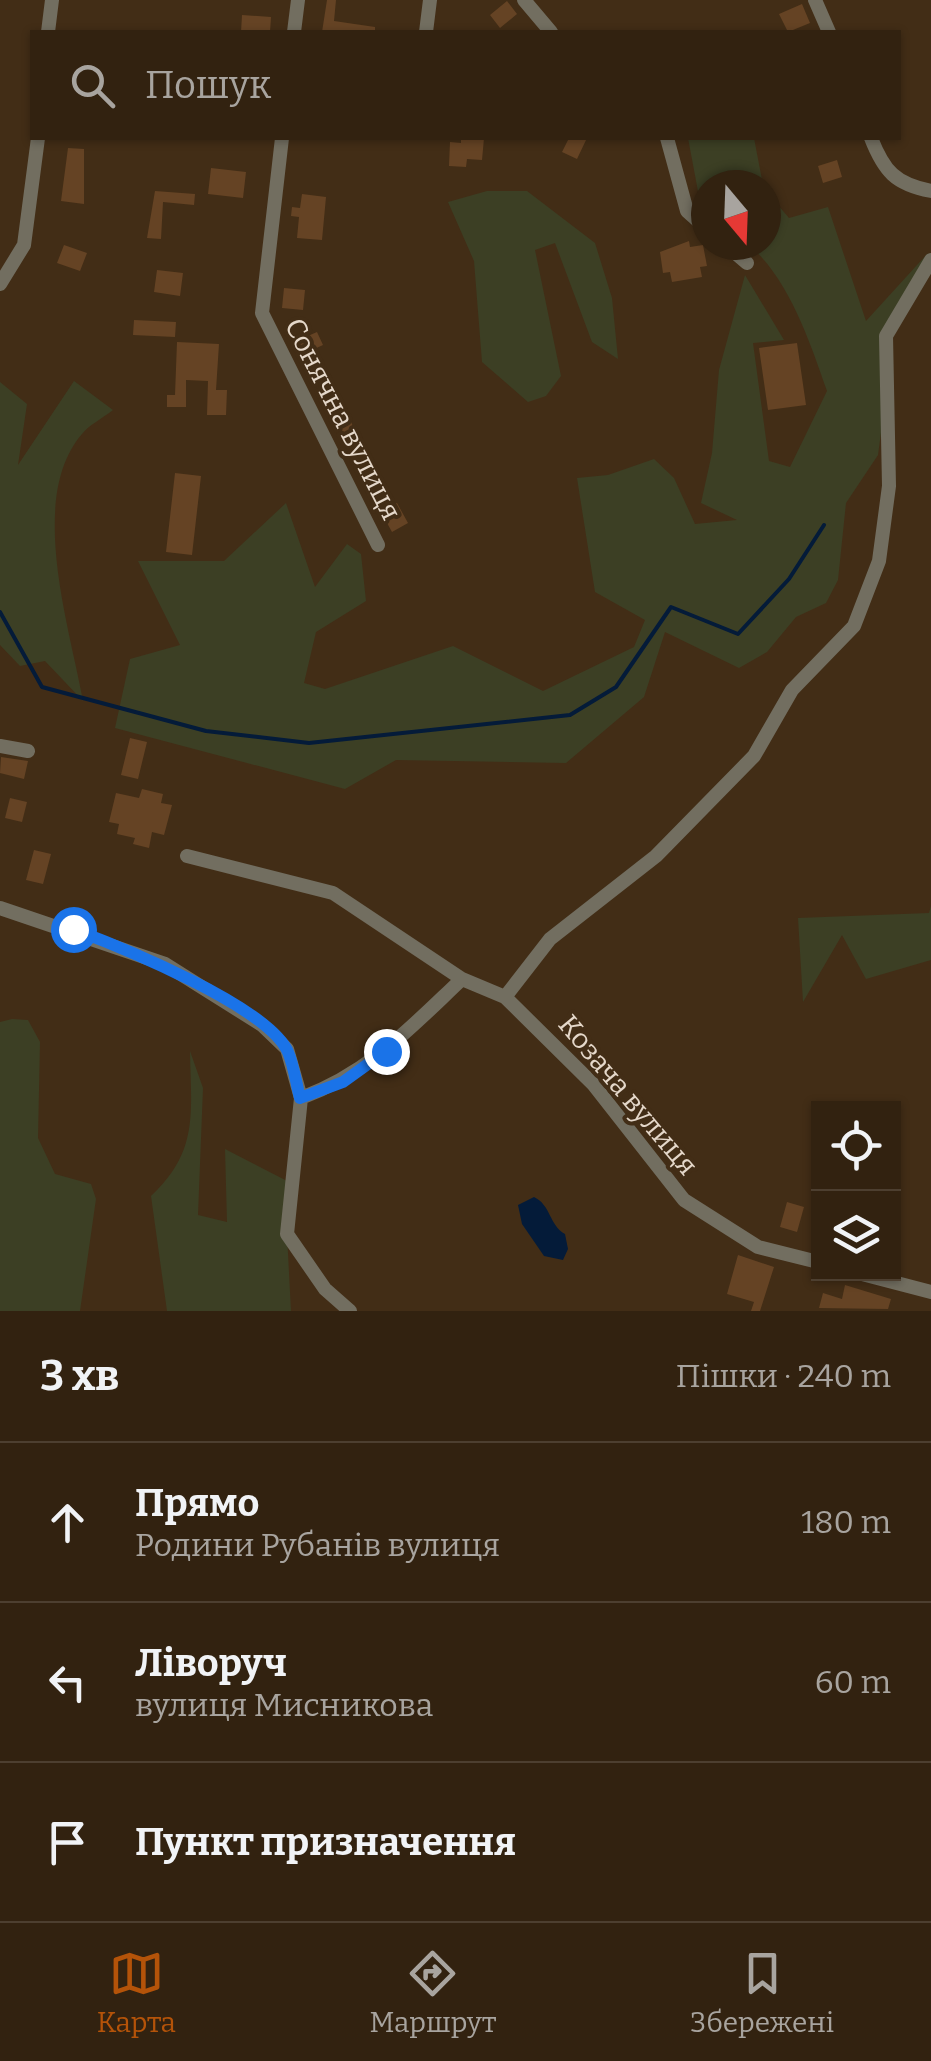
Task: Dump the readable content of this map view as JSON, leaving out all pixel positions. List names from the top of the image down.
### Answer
{
  "streets": {
    "street": ["Сонячна вулиця", "Козача вулиця"]
  },
  "north": "bottom",
  "page": {
    "search": "Пошук",
    "heading": ["3 хв", "Пішки · 240 m"],
    "list": [
      ["Прямо", "Родини Рубанів вулиця", "180 m"],
      ["Ліворуч", "вулиця Мисникова", "60 m"],
      "Пункт призначення"
    ],
    "nav": ["Карта", "Маршрут", "Збережені"]
  }
}
